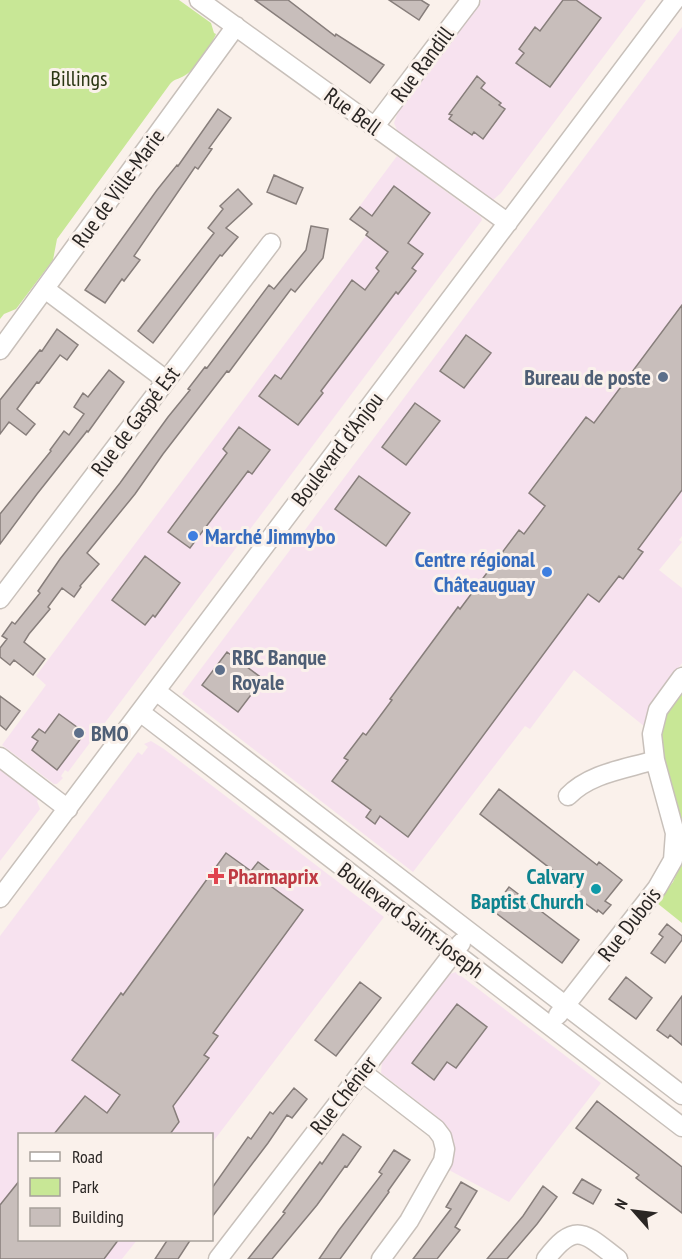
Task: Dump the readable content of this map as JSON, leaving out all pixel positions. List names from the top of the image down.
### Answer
{
  "streets": {
    "street": [
      "Rue Randill",
      "Rue Bell",
      "Rue de Ville-Marie",
      "Rue de Gaspé Est",
      "Boulevard d'Anjou",
      "Boulevard Saint-Joseph",
      "Rue Dubois",
      "Rue Chénier"
    ]
  },
  "crossings": [
    ["Rue Randill", "Rue Bell"],
    ["Rue Bell", "Rue de Ville-Marie"],
    ["Rue Bell", "Boulevard d'Anjou"],
    ["Boulevard d'Anjou", "Boulevard Saint-Joseph"],
    ["Boulevard Saint-Joseph", "Rue Dubois"],
    ["Boulevard Saint-Joseph", "Rue Chénier"]
  ],
  "parks": ["Billings"],
  "places": {
    "other": [
      "Bureau de poste",
      "Marché Jimmybo",
      "Centre régional Châteauguay",
      "RBC Banque Royale",
      "BMO",
      "Calvary Baptist Church"
    ],
    "health": ["Pharmaprix"]
  },
  "legend": ["Road", "Park", "Building"],
  "north": "top left"
}
